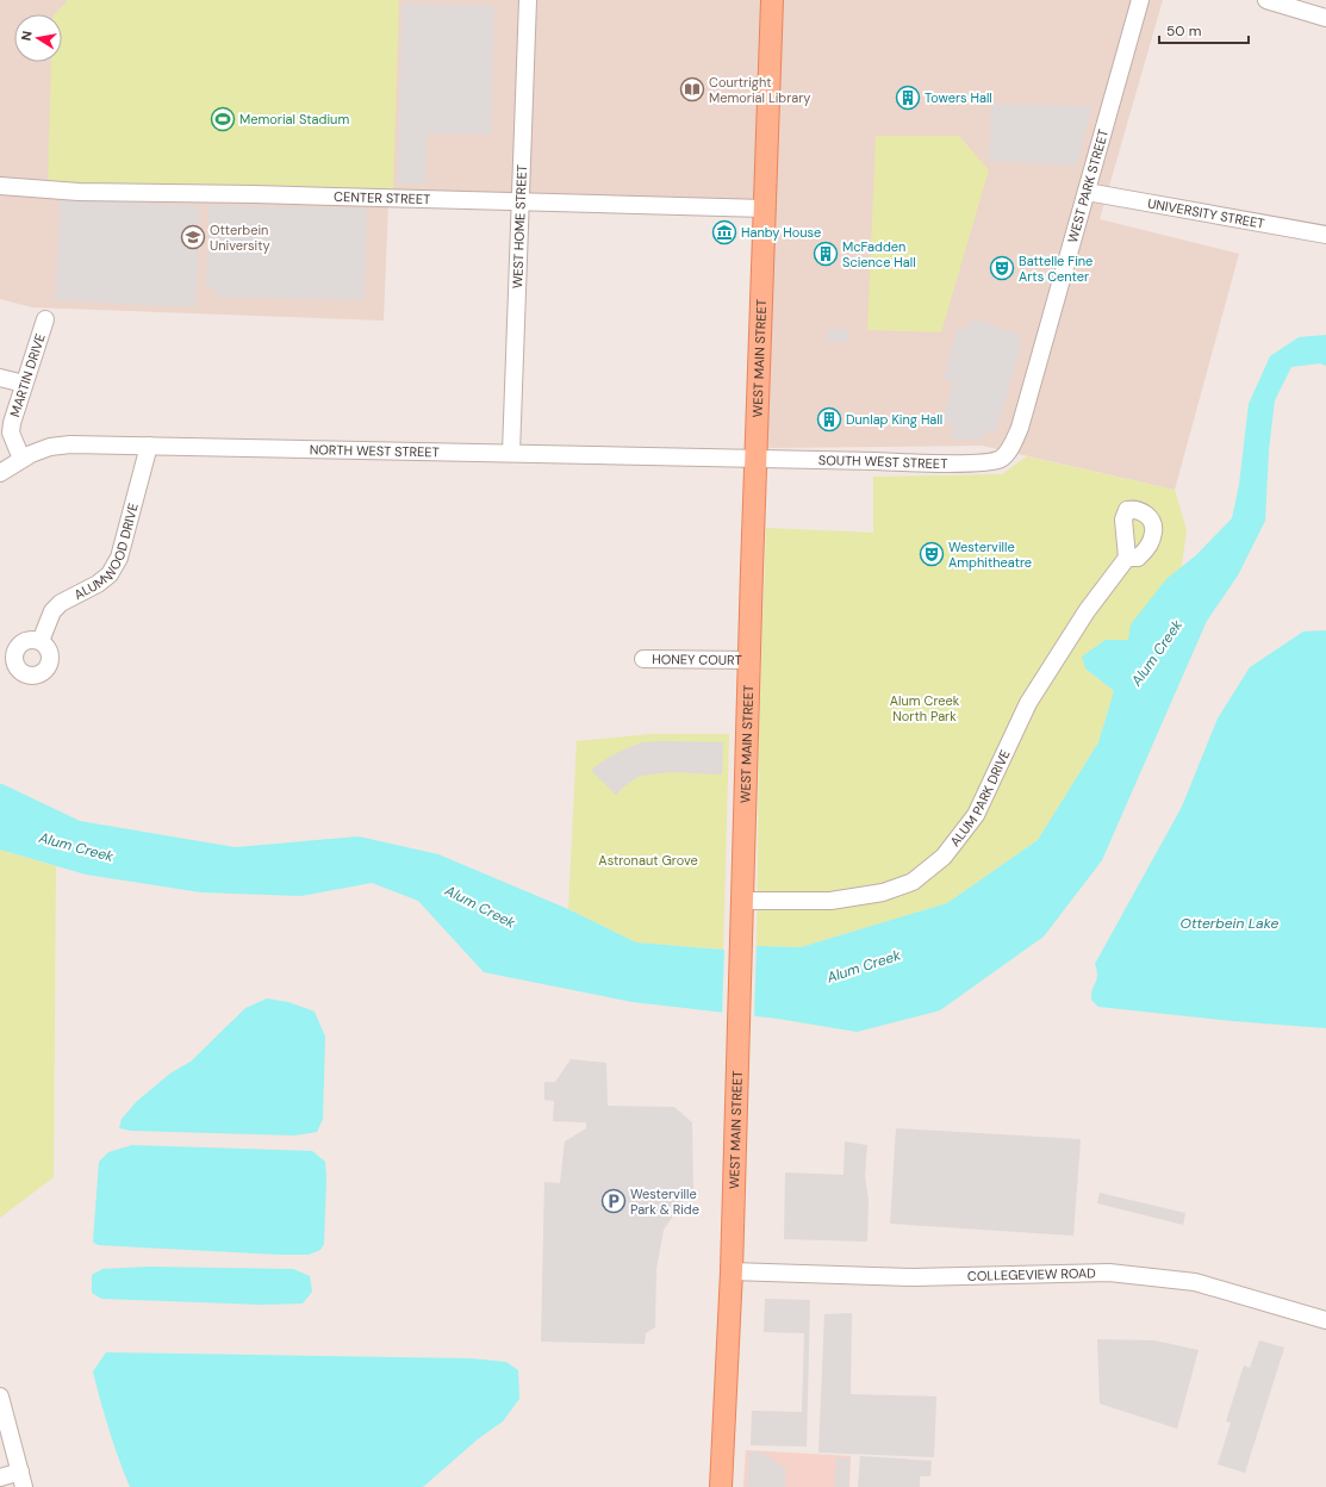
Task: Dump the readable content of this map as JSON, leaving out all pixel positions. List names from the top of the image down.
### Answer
{
  "streets": {
    "main road": ["WEST MAIN STREET"],
    "street": [
      "WEST PARK STREET",
      "CENTER STREET",
      "UNIVERSITY STREET",
      "WEST HOME STREET",
      "MARTIN DRIVE",
      "NORTH WEST STREET",
      "SOUTH WEST STREET",
      "ALUMWOOD DRIVE",
      "HONEY COURT",
      "ALUM PARK DRIVE",
      "COLLEGEVIEW ROAD"
    ]
  },
  "crossings": [
    ["WEST PARK STREET", "UNIVERSITY STREET"],
    ["WEST PARK STREET", "SOUTH WEST STREET"],
    ["CENTER STREET", "WEST HOME STREET"],
    ["CENTER STREET", "WEST MAIN STREET"],
    ["WEST HOME STREET", "NORTH WEST STREET"],
    ["WEST MAIN STREET", "NORTH WEST STREET"],
    ["WEST MAIN STREET", "SOUTH WEST STREET"],
    ["WEST MAIN STREET", "HONEY COURT"],
    ["WEST MAIN STREET", "ALUM PARK DRIVE"],
    ["WEST MAIN STREET", "COLLEGEVIEW ROAD"],
    ["MARTIN DRIVE", "NORTH WEST STREET"],
    ["NORTH WEST STREET", "SOUTH WEST STREET"],
    ["NORTH WEST STREET", "ALUMWOOD DRIVE"]
  ],
  "water": ["Alum Creek", "Otterbein Lake"],
  "parks": ["Alum Creek North Park", "Astronaut Grove"],
  "places": {
    "library": ["Courtright Memorial Library"],
    "building": ["Towers Hall", "McFadden Science Hall", "Dunlap King Hall"],
    "sports": ["Memorial Stadium"],
    "museum": ["Hanby House"],
    "school or university": ["Otterbein University"],
    "theatre": ["Battelle Fine Arts Center", "Westerville Amphitheatre"],
    "parking": ["Westerville Park & Ride"]
  },
  "scale_bar": "50 m",
  "north": "left"
}
